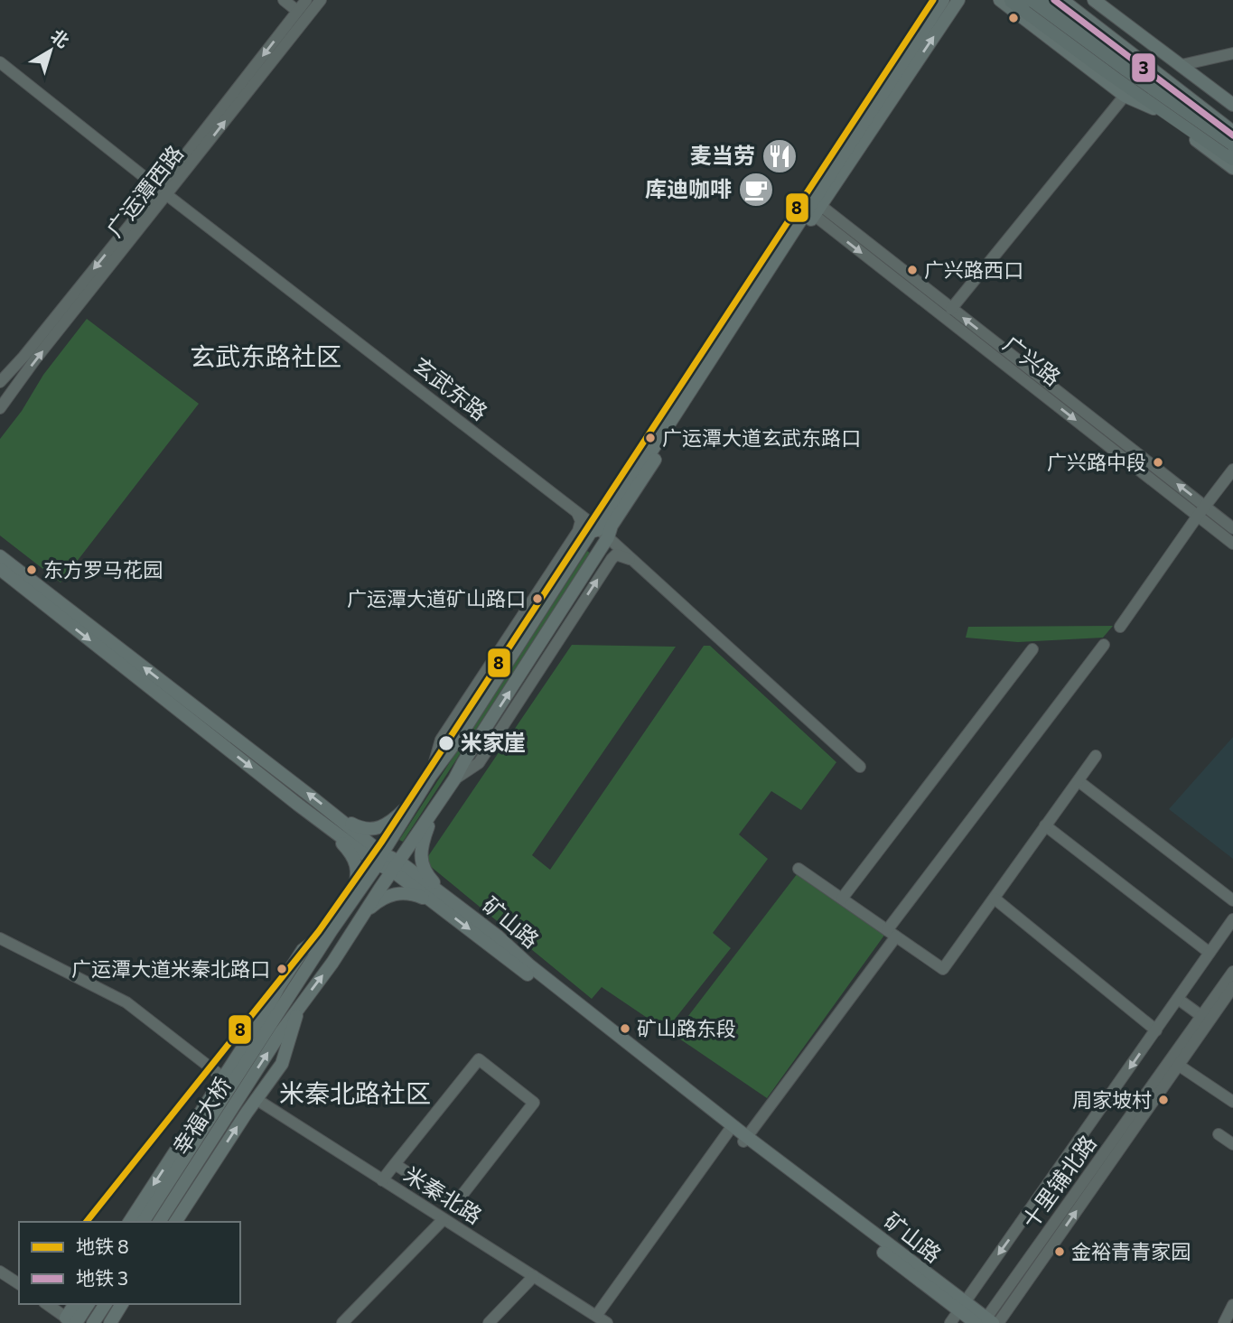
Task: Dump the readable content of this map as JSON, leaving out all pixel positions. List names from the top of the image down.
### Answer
{
  "streets": {
    "main road": ["矿山路", "幸福大桥"],
    "street": [
      "广运潭西路",
      "广兴路",
      "玄武东路",
      "十里铺北路",
      "米秦北路"
    ]
  },
  "crossings": [
    ["广运潭西路", "玄武东路"],
    ["矿山路", "十里铺北路"]
  ],
  "districts": ["玄武东路社区", "米秦北路社区"],
  "places": {
    "restaurant": ["麦当劳"],
    "cafe": ["库迪咖啡"],
    "other": [
      "广兴路西口",
      "广运潭大道玄武东路口",
      "广兴路中段",
      "东方罗马花园",
      "广运潭大道矿山路口",
      "米家崖",
      "广运潭大道米秦北路口",
      "矿山路东段",
      "周家坡村",
      "金裕青青家园"
    ]
  },
  "lines": ["metro line 8", "metro line 3"],
  "legend": ["地铁 8", "地铁 3"],
  "north": "top right"
}
